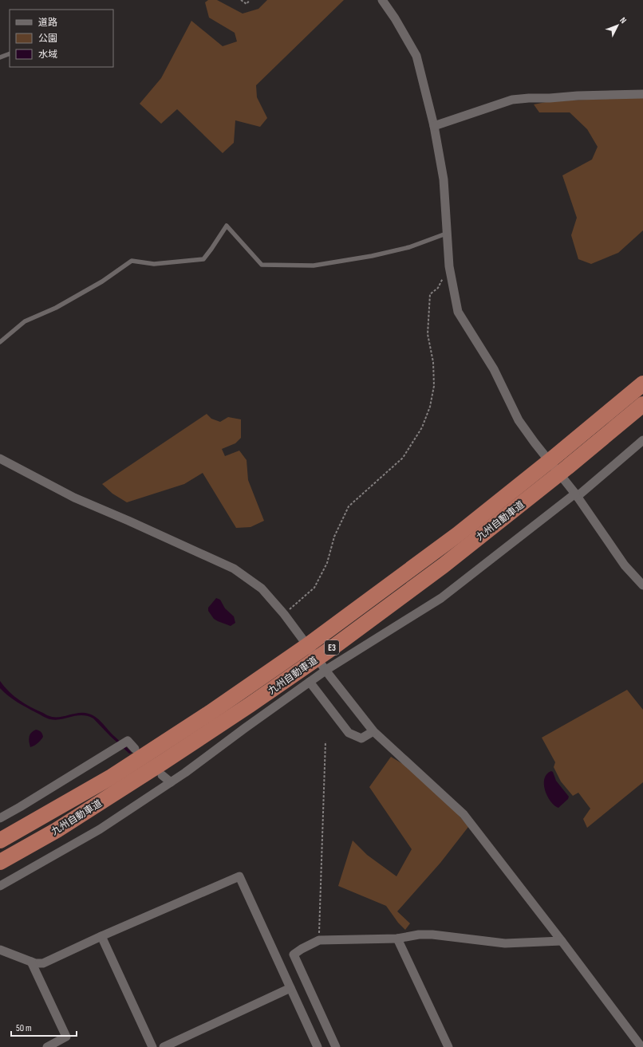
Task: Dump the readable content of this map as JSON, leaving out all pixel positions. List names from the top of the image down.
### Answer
{
  "streets": {
    "highway": ["九州自動車道", "E3"]
  },
  "legend": ["道路", "公園", "水域"],
  "scale_bar": "50 m",
  "north": "top right"
}
